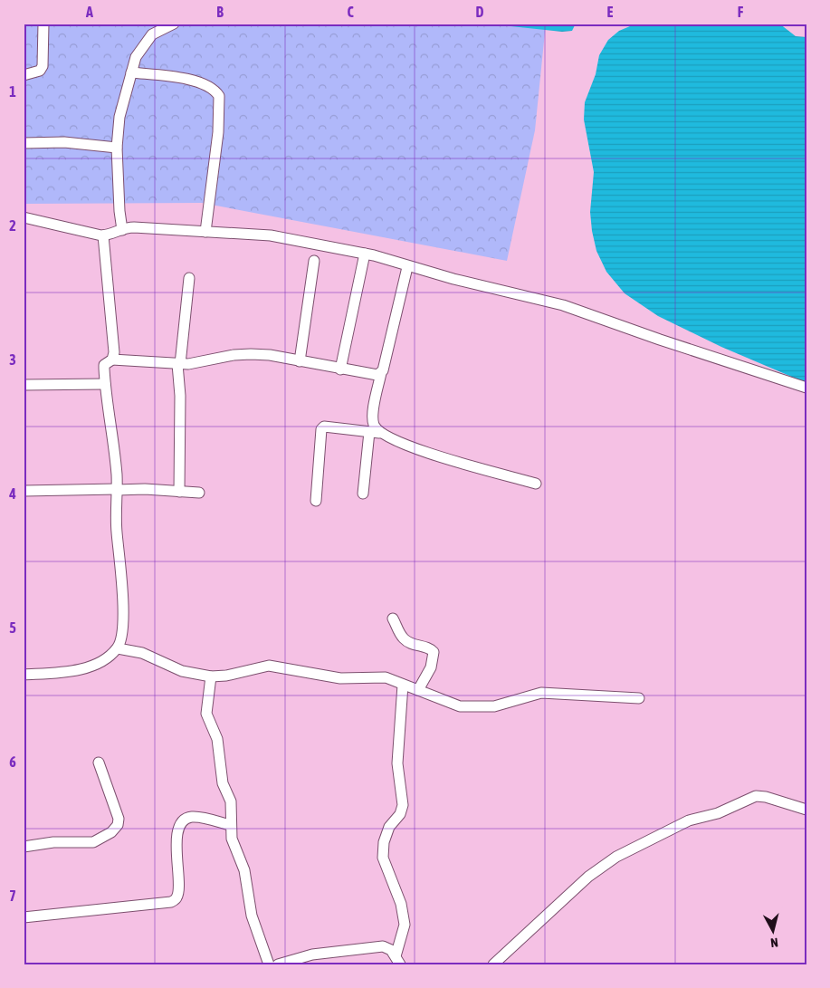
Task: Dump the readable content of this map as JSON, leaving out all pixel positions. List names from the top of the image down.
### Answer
{
  "north": "bottom",
  "grid": {
    "columns": [
      "A",
      "B",
      "C",
      "D",
      "E",
      "F"
    ],
    "rows": [
      "1",
      "2",
      "3",
      "4",
      "5",
      "6",
      "7"
    ]
  }
}
